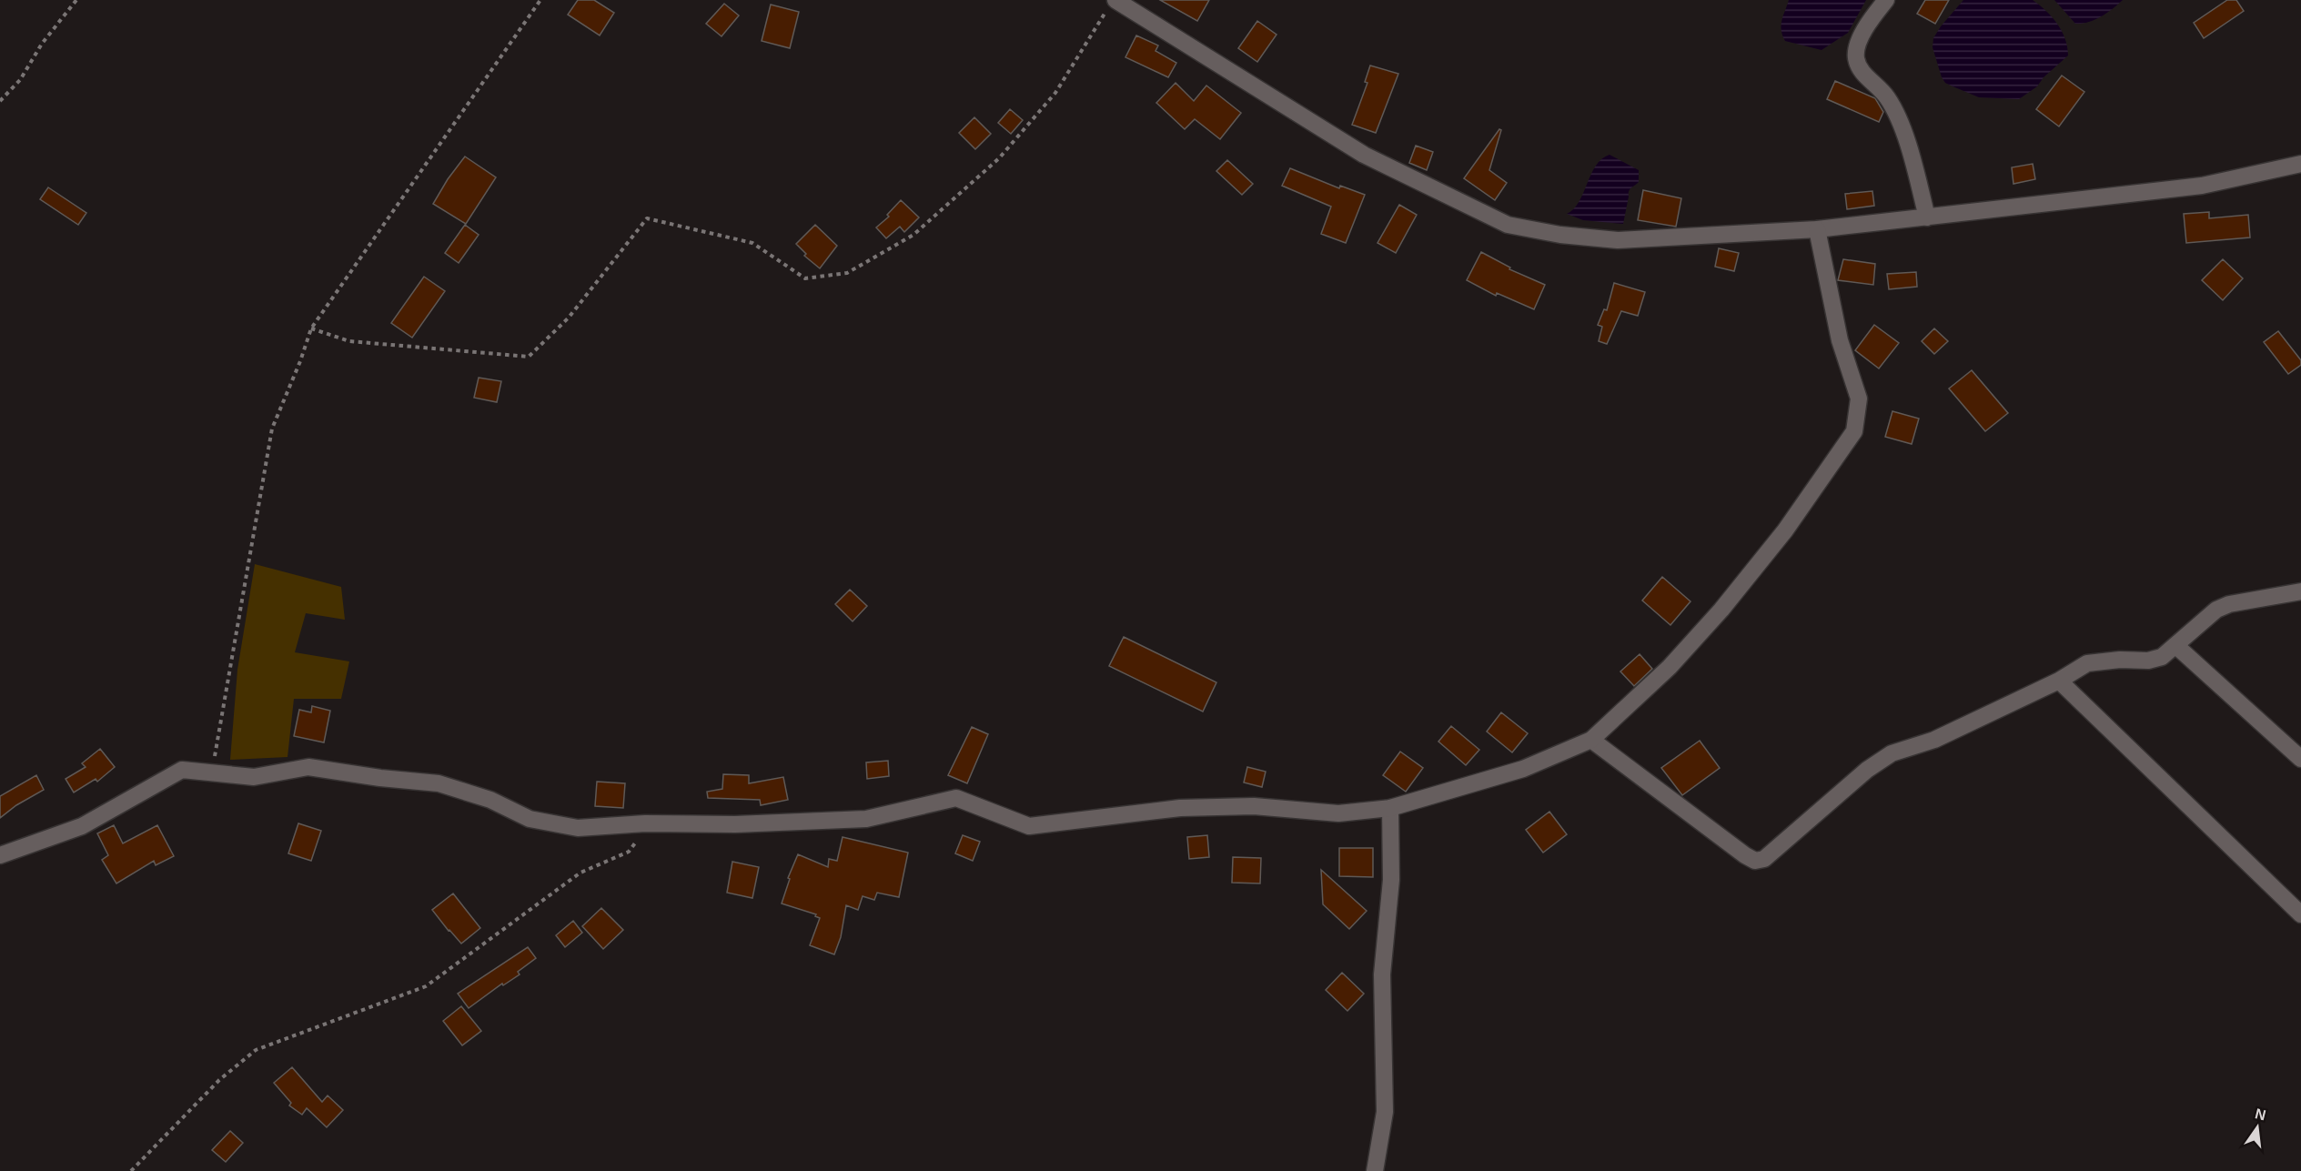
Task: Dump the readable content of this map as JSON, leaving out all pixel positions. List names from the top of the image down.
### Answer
{
  "north": "top"
}
